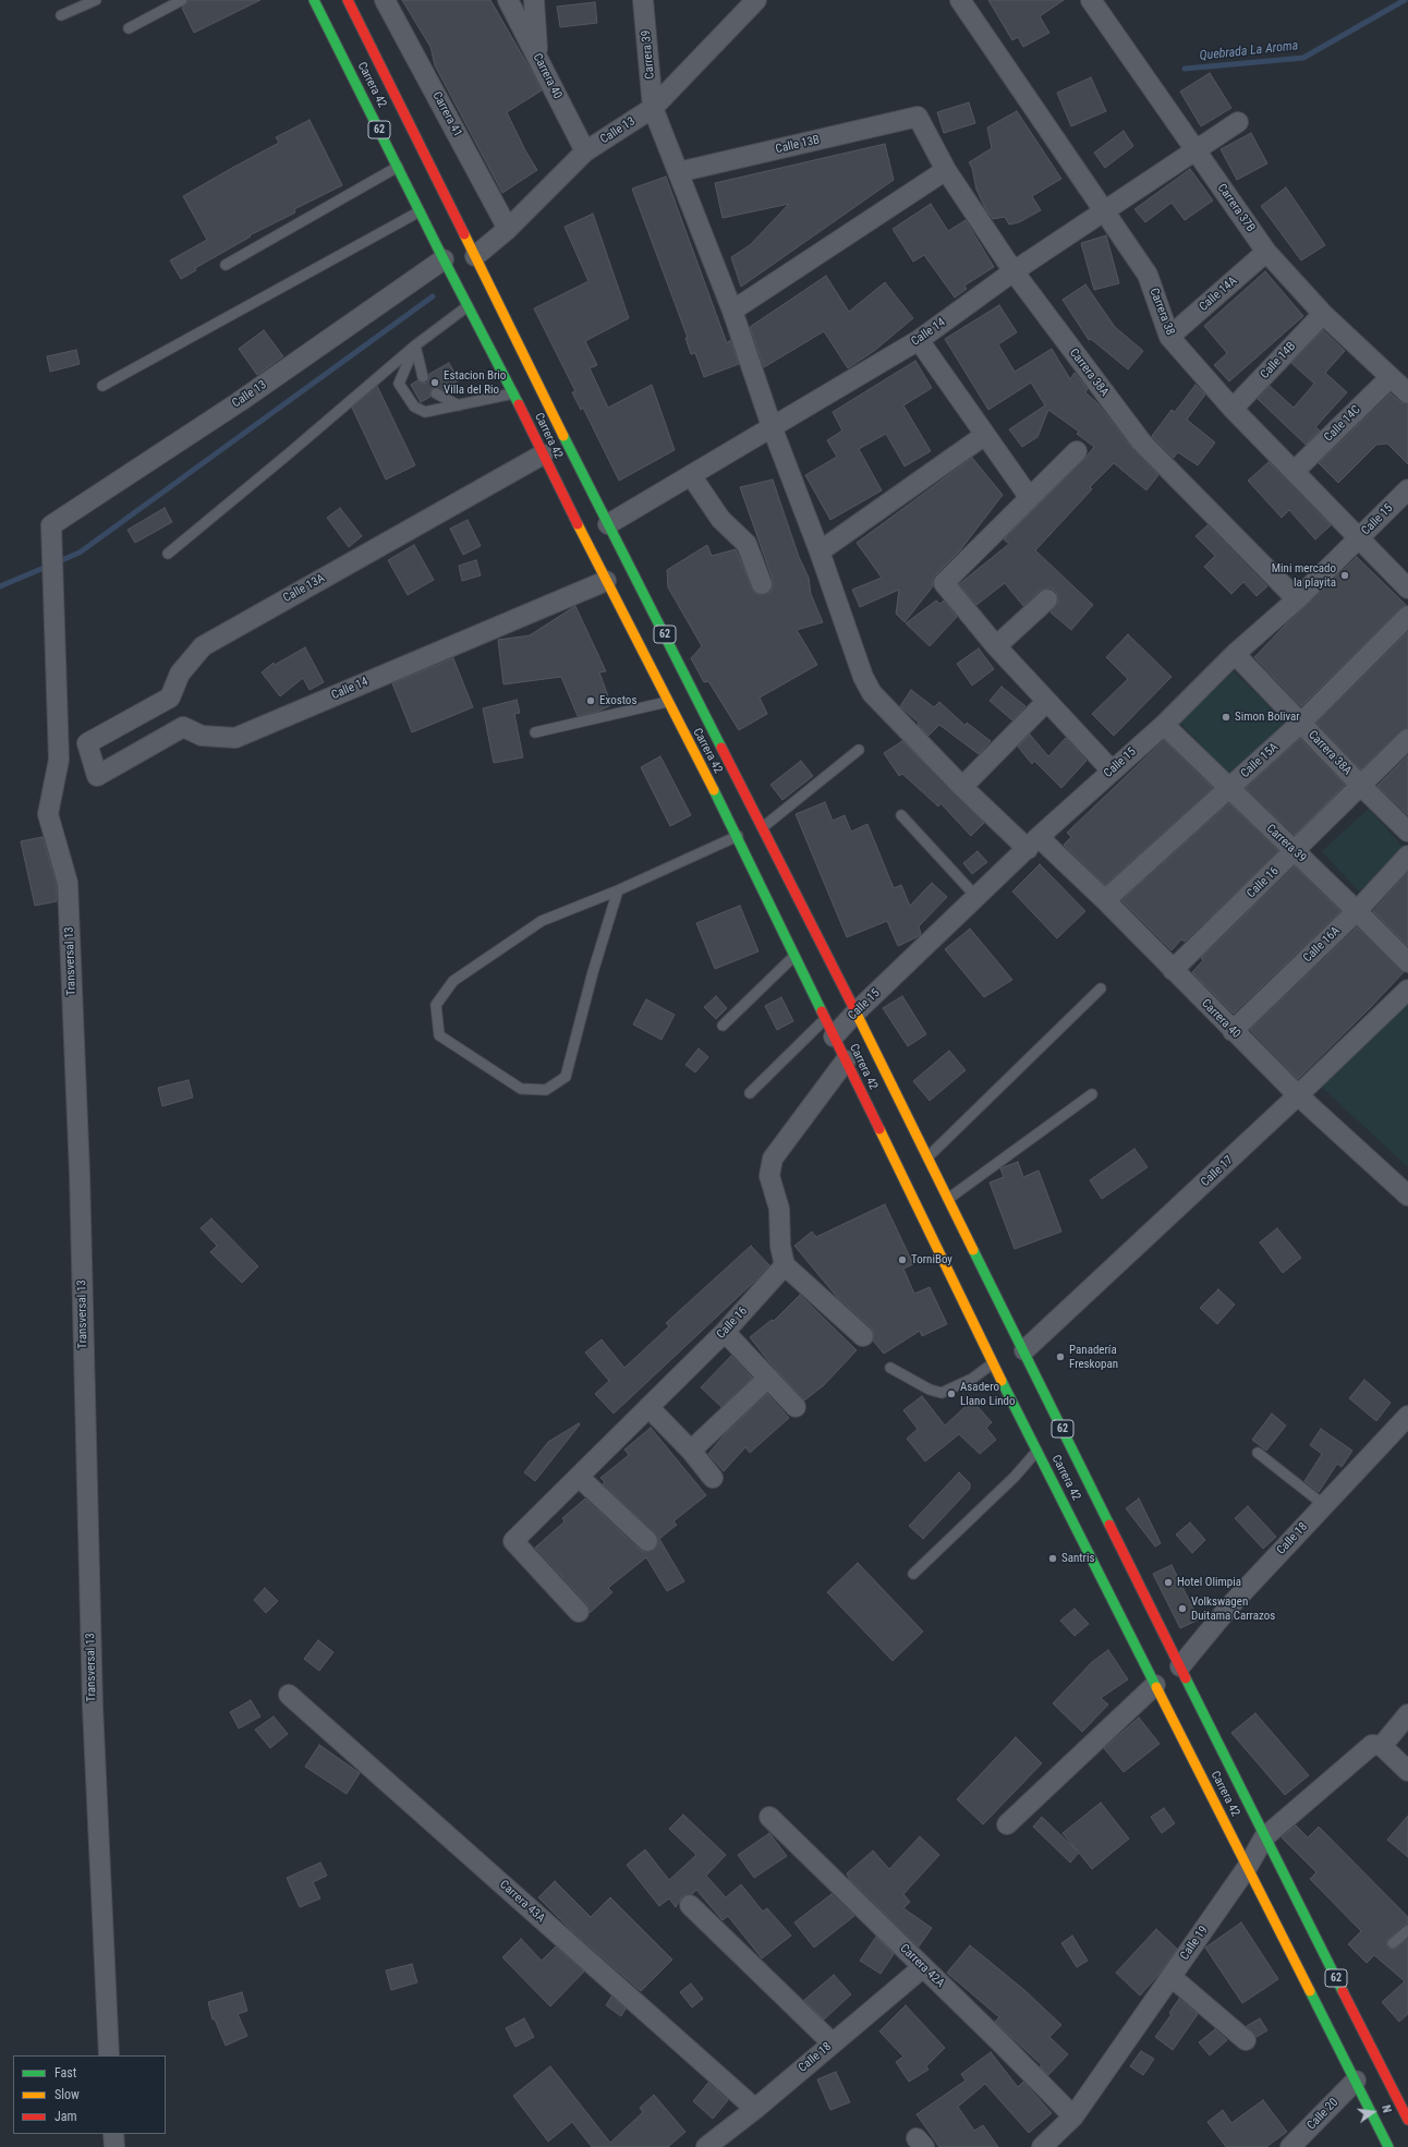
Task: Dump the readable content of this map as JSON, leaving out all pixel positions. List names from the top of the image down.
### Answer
{
  "streets": {
    "highway": ["Carrera 42", "62"],
    "street": [
      "Carrera 39",
      "Carrera 40",
      "Carrera 41",
      "Calle 13",
      "Calle 13B",
      "Carrera 37B",
      "Calle 14A",
      "Carrera 38",
      "Calle 14",
      "Calle 14B",
      "Carrera 38A",
      "Calle 14C",
      "Calle 15",
      "Calle 13A",
      "Calle 15A",
      "Calle 16",
      "Calle 16A",
      "Transversal 13",
      "Calle 17",
      "Calle 18",
      "Carrera 43A",
      "Calle 19",
      "Carrera 42A",
      "Calle 20"
    ]
  },
  "crossings": [
    ["Carrera 39", "Carrera 40"],
    ["Carrera 39", "Calle 13"],
    ["Carrera 39", "Calle 13B"],
    ["Carrera 39", "Calle 14"],
    ["Carrera 39", "Calle 15"],
    ["Carrera 39", "Calle 15A"],
    ["Carrera 39", "Calle 16"],
    ["Carrera 39", "Calle 16A"],
    ["Carrera 40", "Calle 13"],
    ["Carrera 40", "Calle 15"],
    ["Carrera 40", "Calle 15A"],
    ["Carrera 40", "Calle 16"],
    ["Carrera 40", "Calle 16A"],
    ["Carrera 40", "Calle 17"],
    ["Carrera 42", "Calle 13"],
    ["Carrera 42", "Calle 14"],
    ["Carrera 42", "Calle 15"],
    ["Carrera 42", "Calle 13A"],
    ["Carrera 42", "Calle 17"],
    ["Carrera 42", "Calle 18"],
    ["Carrera 42", "Calle 19"],
    ["Carrera 42", "Calle 20"],
    ["Carrera 41", "Calle 13"],
    ["Calle 13", "Transversal 13"],
    ["Calle 13B", "Carrera 38A"],
    ["Carrera 37B", "Calle 14A"],
    ["Carrera 37B", "Calle 14"],
    ["Carrera 37B", "Calle 14B"],
    ["Carrera 37B", "Calle 14C"],
    ["Calle 14A", "Carrera 38"],
    ["Carrera 38", "Calle 14"],
    ["Carrera 38", "Calle 14B"],
    ["Carrera 38", "Calle 14C"],
    ["Carrera 38", "Calle 15"],
    ["Calle 14", "Carrera 38A"],
    ["Carrera 38A", "Calle 15"],
    ["Carrera 38A", "Calle 15A"],
    ["Carrera 38A", "Calle 16"],
    ["Calle 18", "Carrera 43A"],
    ["Calle 18", "Carrera 42A"],
    ["Calle 19", "Carrera 42A"]
  ],
  "water": ["Quebrada La Aroma"],
  "places": [
    "Estacion Brio Villa del Rio",
    "Mini mercado la playita",
    "Exostos",
    "Simon Bolivar",
    "TorniBoy",
    "Panadería Freskopan",
    "Asadero Llano Lindo",
    "Santris",
    "Hotel Olimpia",
    "Volkswagen Duitama Carrazos"
  ],
  "legend": ["Fast", "Slow", "Jam"],
  "north": "right"
}
